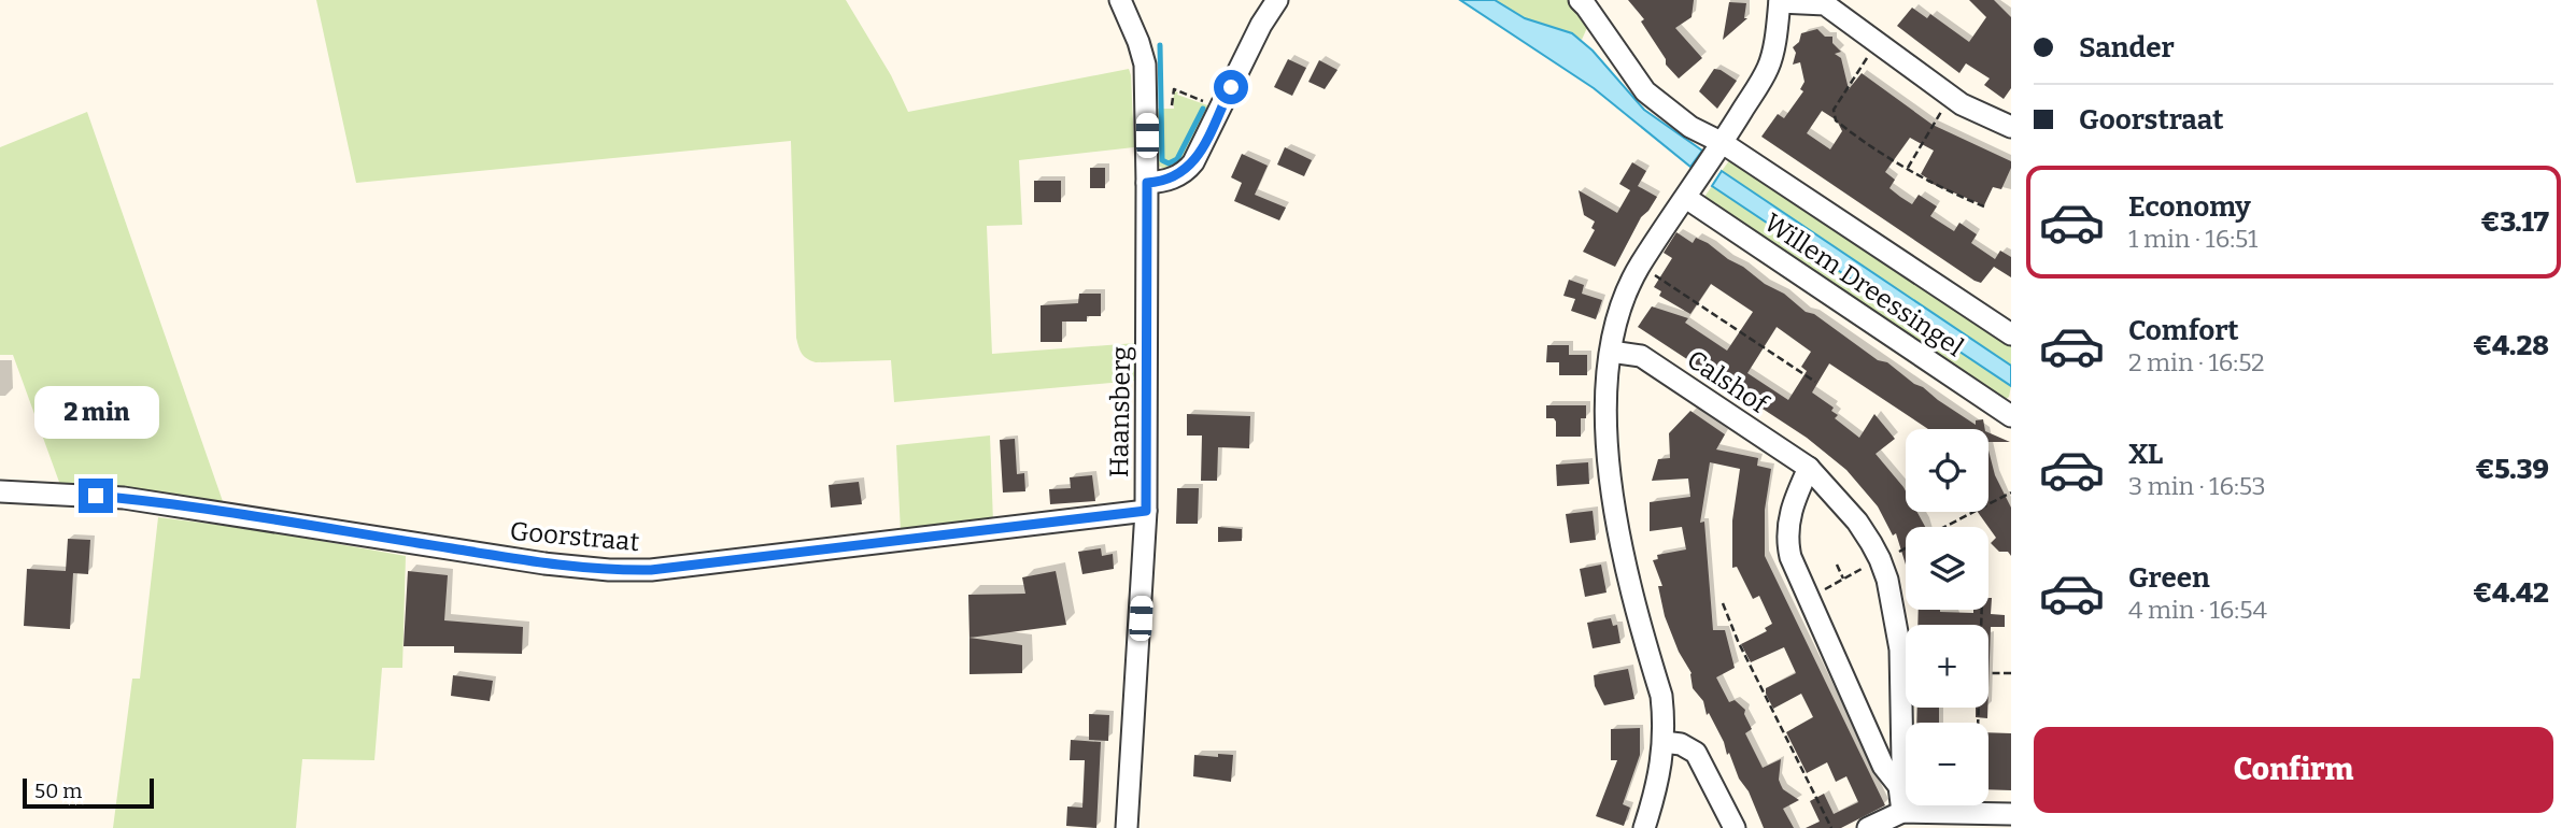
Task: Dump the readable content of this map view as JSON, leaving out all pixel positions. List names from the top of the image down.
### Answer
{
  "streets": {
    "street": [
      "Willem Dreessingel",
      "Calshof",
      "Haansberg",
      "Goorstraat"
    ]
  },
  "crossings": [
    ["Haansberg", "Goorstraat"]
  ],
  "scale_bar": "50 m",
  "page": {
    "banner": ["Sander", "Goorstraat"],
    "list": [
      {
        "name": "Economy",
        "note": "1 min · 16:51",
        "value": "€3.17"
      },
      {
        "name": "Comfort",
        "note": "2 min · 16:52",
        "value": "€4.28"
      },
      {
        "name": "XL",
        "note": "3 min · 16:53",
        "value": "€5.39"
      },
      {
        "name": "Green",
        "note": "4 min · 16:54",
        "value": "€4.42"
      }
    ],
    "bubble": "2 min",
    "map_buttons": ["+", "−"],
    "buttons": "Confirm",
    "scale": "50 m"
  }
}
